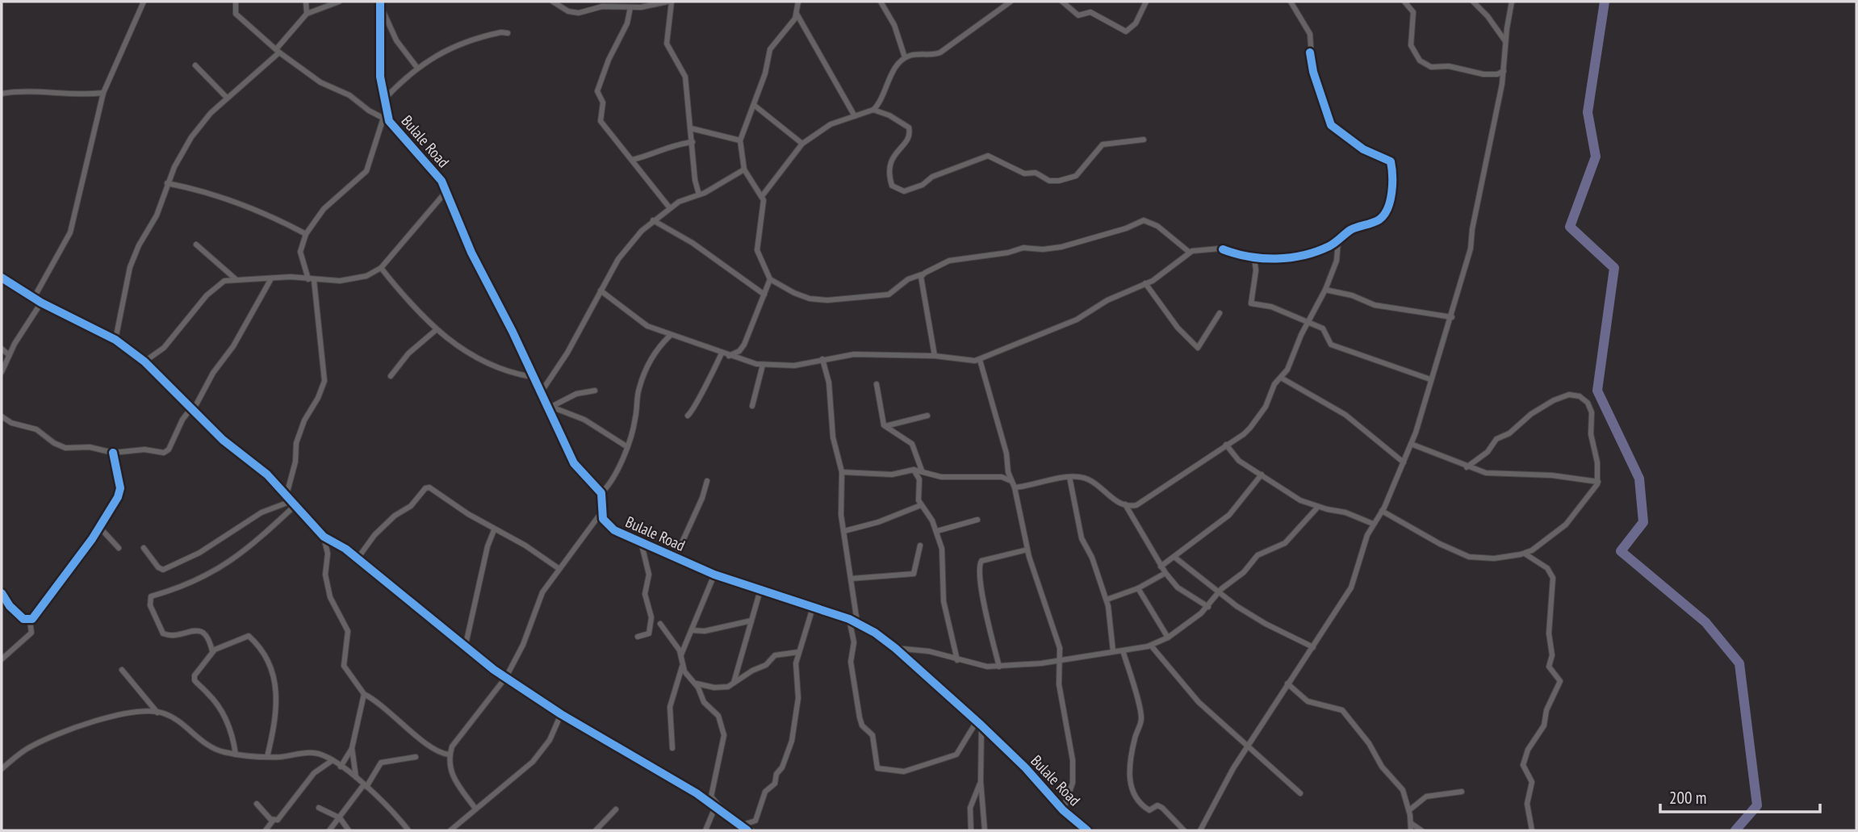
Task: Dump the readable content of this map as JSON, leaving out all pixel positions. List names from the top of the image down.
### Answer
{
  "streets": {
    "street": ["Bulale Road"]
  },
  "scale_bar": "200 m"
}
